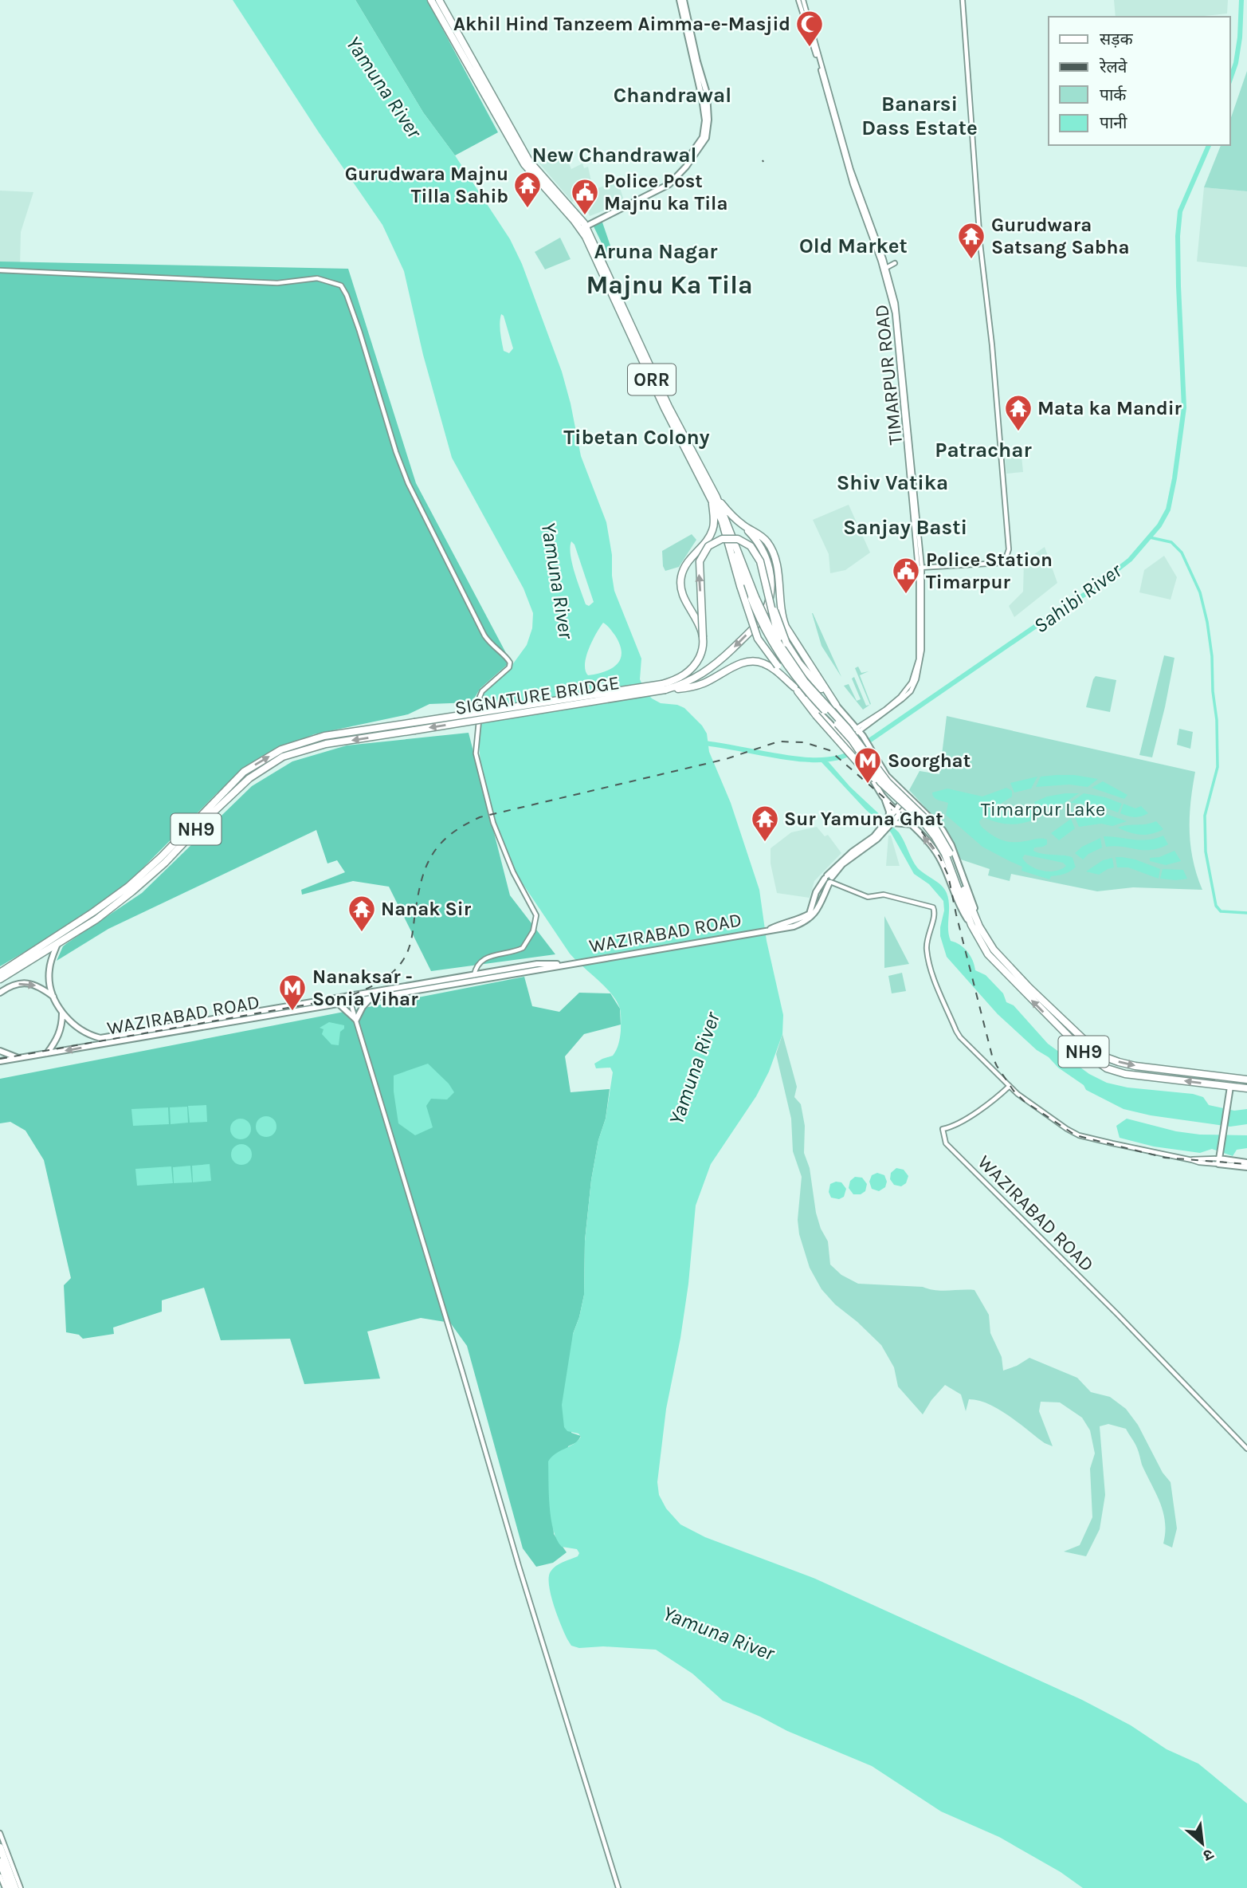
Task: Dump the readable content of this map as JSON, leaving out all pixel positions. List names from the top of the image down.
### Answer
{
  "streets": {
    "highway": ["ORR", "SIGNATURE BRIDGE", "NH9"],
    "main road": ["WAZIRABAD ROAD"],
    "street": ["TIMARPUR ROAD"]
  },
  "crossings": [
    ["TIMARPUR ROAD", "ORR"],
    ["SIGNATURE BRIDGE", "NH9"]
  ],
  "districts": [
    "Chandrawal",
    "Banarsi Dass Estate",
    "New Chandrawal",
    "Old Market",
    "Aruna Nagar",
    "Majnu Ka Tila",
    "Tibetan Colony",
    "Patrachar",
    "Shiv Vatika",
    "Sanjay Basti"
  ],
  "water": ["Yamuna River", "Sahibi River"],
  "parks": ["Timarpur Lake"],
  "places": {
    "mosque": ["Akhil Hind Tanzeem Aimma-e-Masjid"],
    "temple": [
      "Gurudwara Majnu Tilla Sahib",
      "Gurudwara Satsang Sabha",
      "Mata ka Mandir",
      "Sur Yamuna Ghat",
      "Nanak Sir"
    ],
    "public building": ["Police Post Majnu ka Tila", "Police Station Timarpur"],
    "metro station": ["Soorghat", "Nanaksar - Sonia Vihar"]
  },
  "legend": [
    "सड़क",
    "रेलवे",
    "पार्क",
    "पानी"
  ],
  "north": "bottom right"
}
